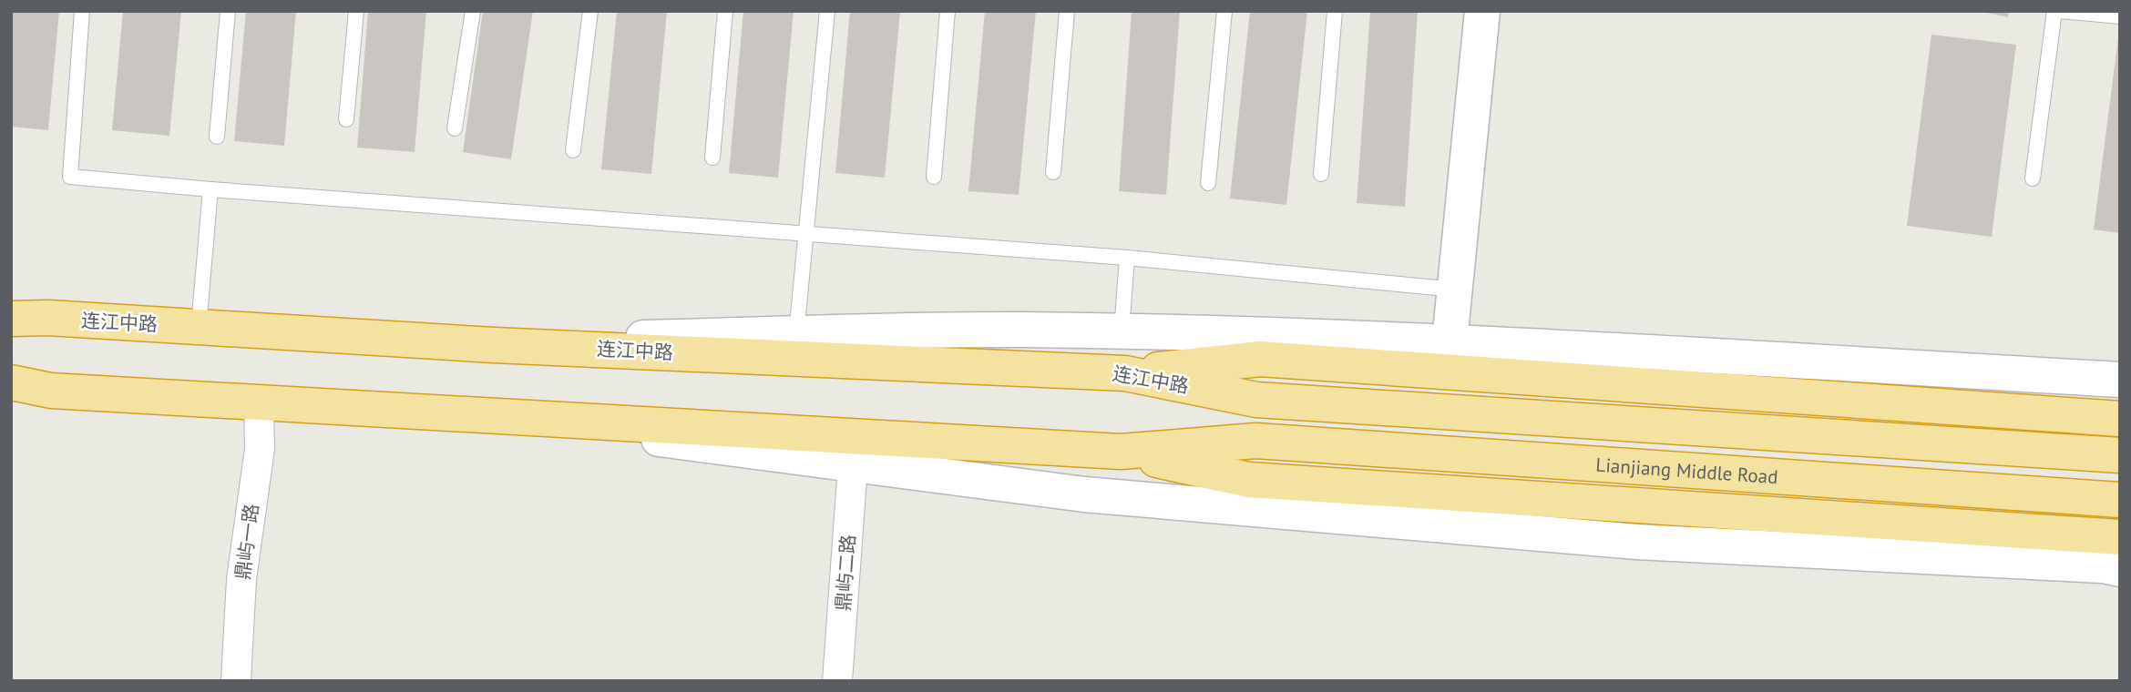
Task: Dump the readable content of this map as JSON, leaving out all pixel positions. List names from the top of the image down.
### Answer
{
  "streets": {
    "highway": ["连江中路", "Lianjiang Middle Road"],
    "street": ["鼎屿一路", "鼎屿二路"]
  }
}
